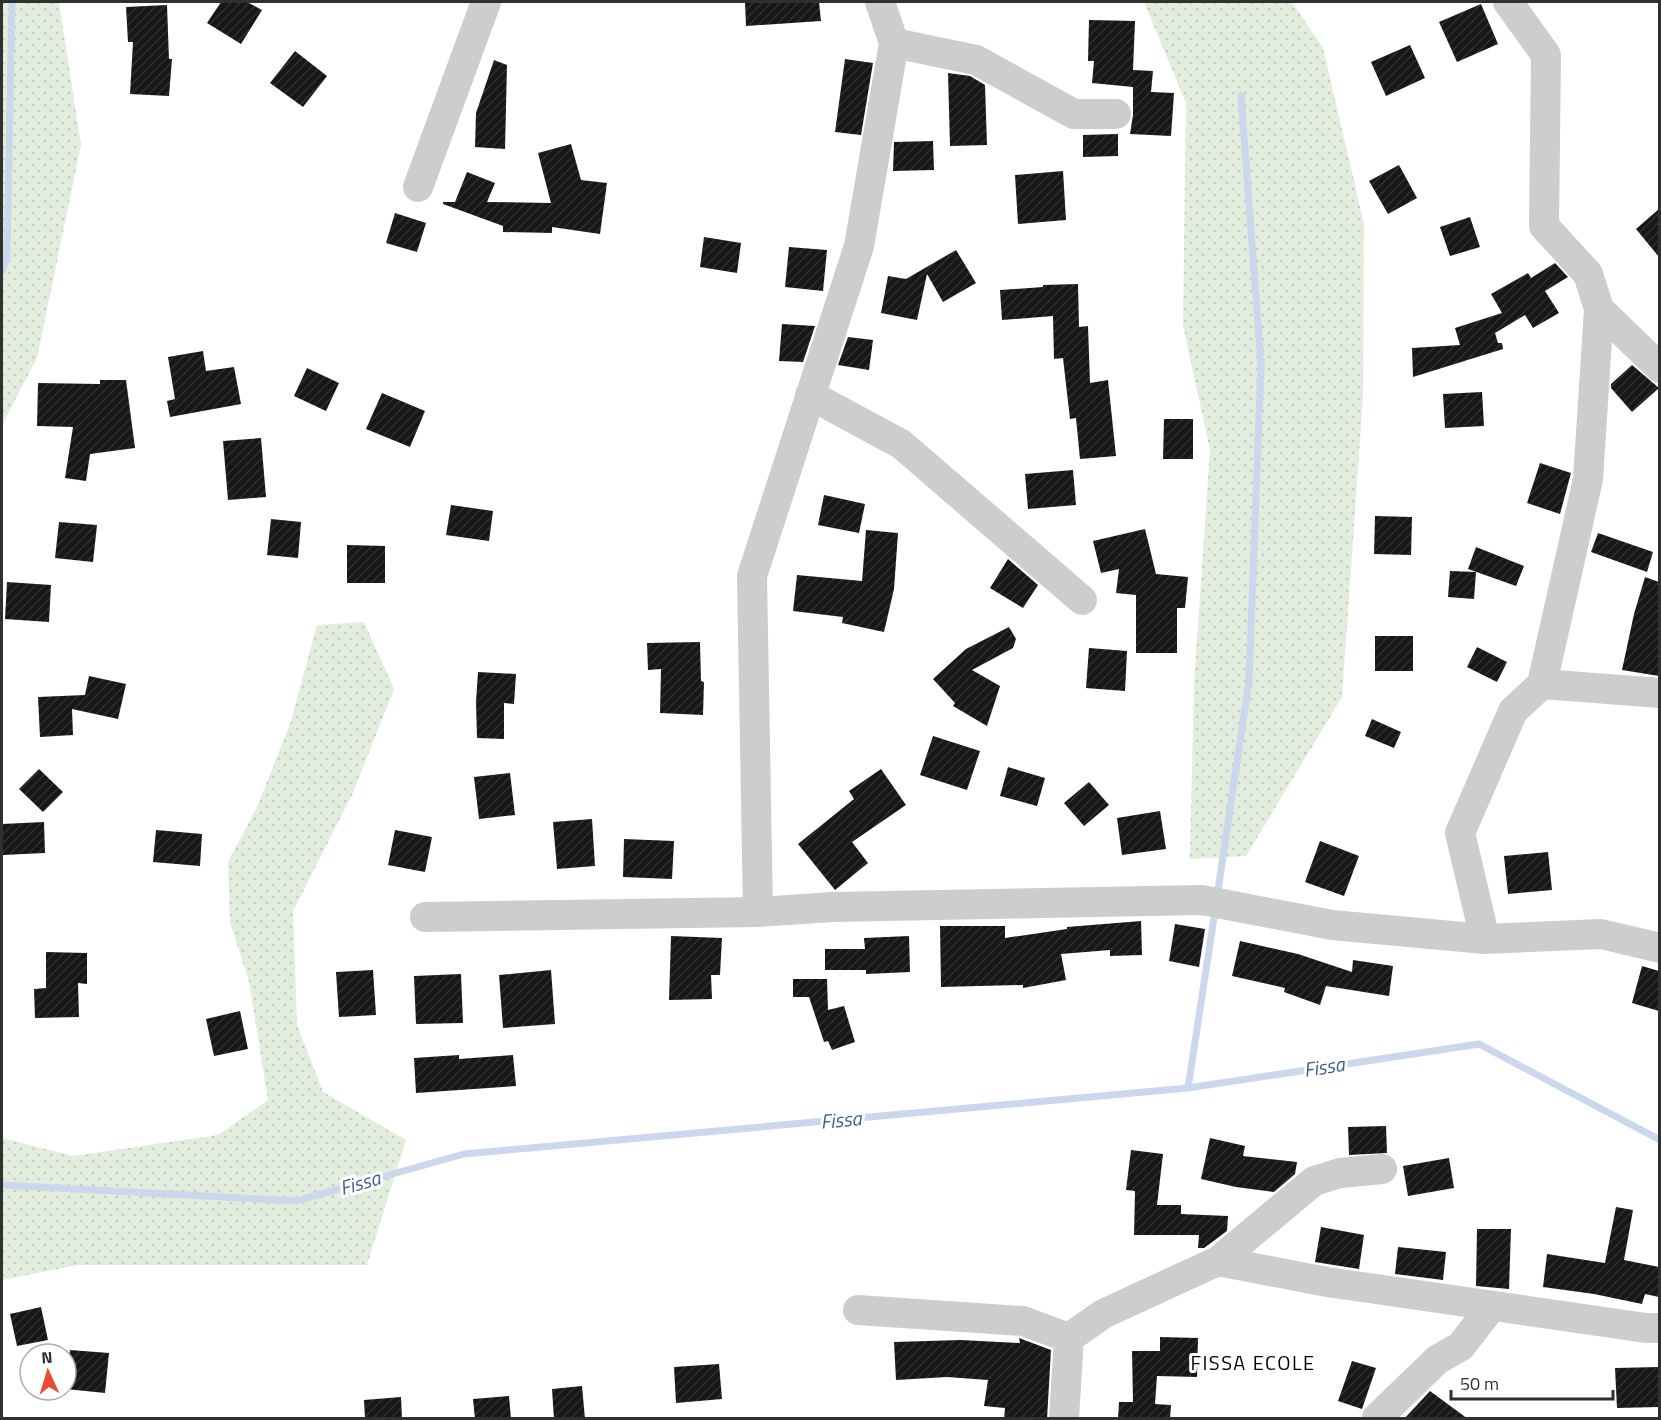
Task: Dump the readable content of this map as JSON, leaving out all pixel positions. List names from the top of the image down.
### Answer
{
  "districts": ["FISSA ECOLE"],
  "water": ["Fissa"],
  "scale_bar": "50 m",
  "north": "top"
}
